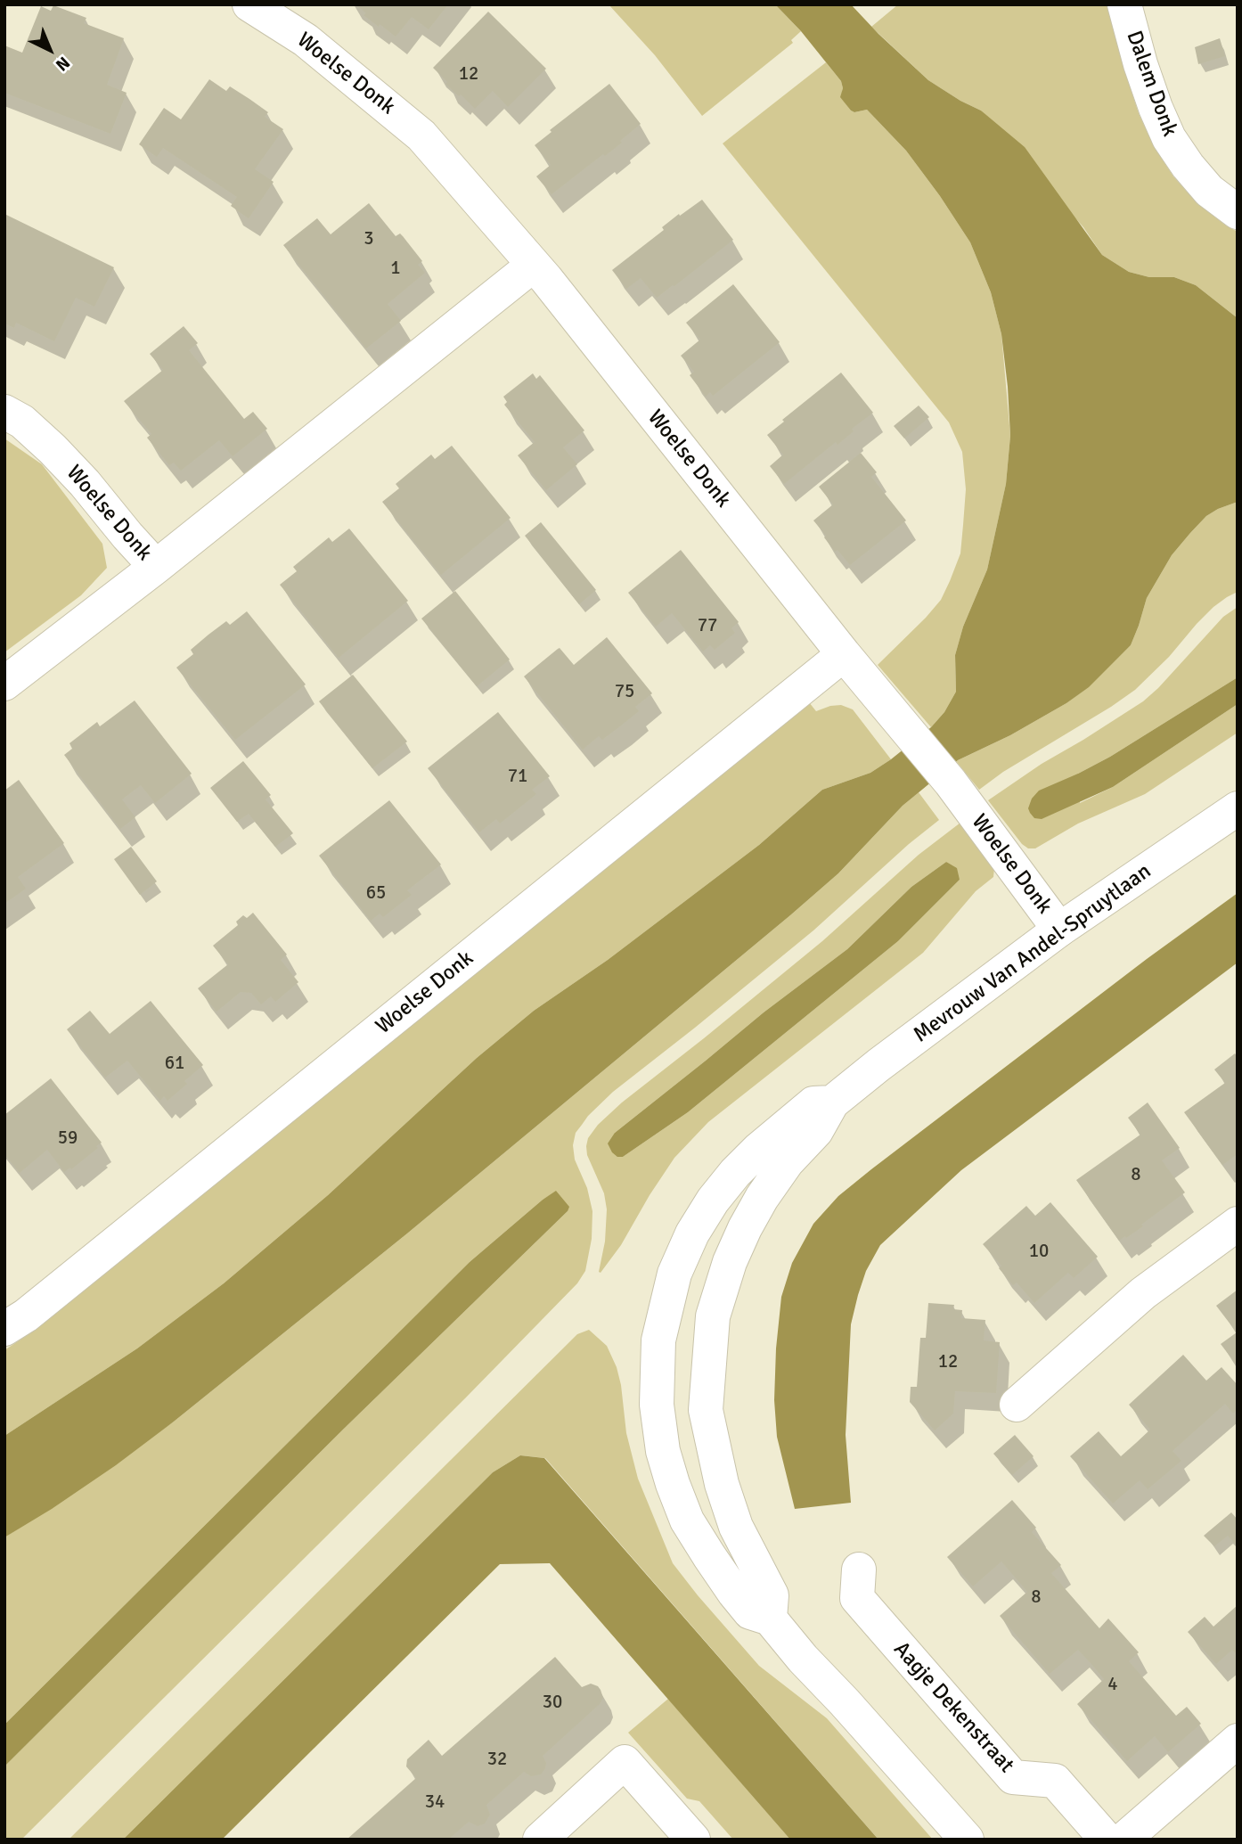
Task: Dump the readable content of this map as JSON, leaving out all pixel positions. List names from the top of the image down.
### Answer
{
  "streets": {
    "street": [
      "Woelse Donk",
      "Dalem Donk",
      "Mevrouw Van Andel-Spruytlaan",
      "Aagje Dekenstraat"
    ]
  },
  "crossings": [
    ["Woelse Donk", "Mevrouw Van Andel-Spruytlaan"]
  ],
  "house_numbers": [
    "12",
    "3",
    "1",
    "77",
    "75",
    "71",
    "65",
    "61",
    "59",
    "8",
    "10",
    "12",
    "8",
    "4",
    "30",
    "32",
    "34"
  ],
  "north": "bottom right"
}
